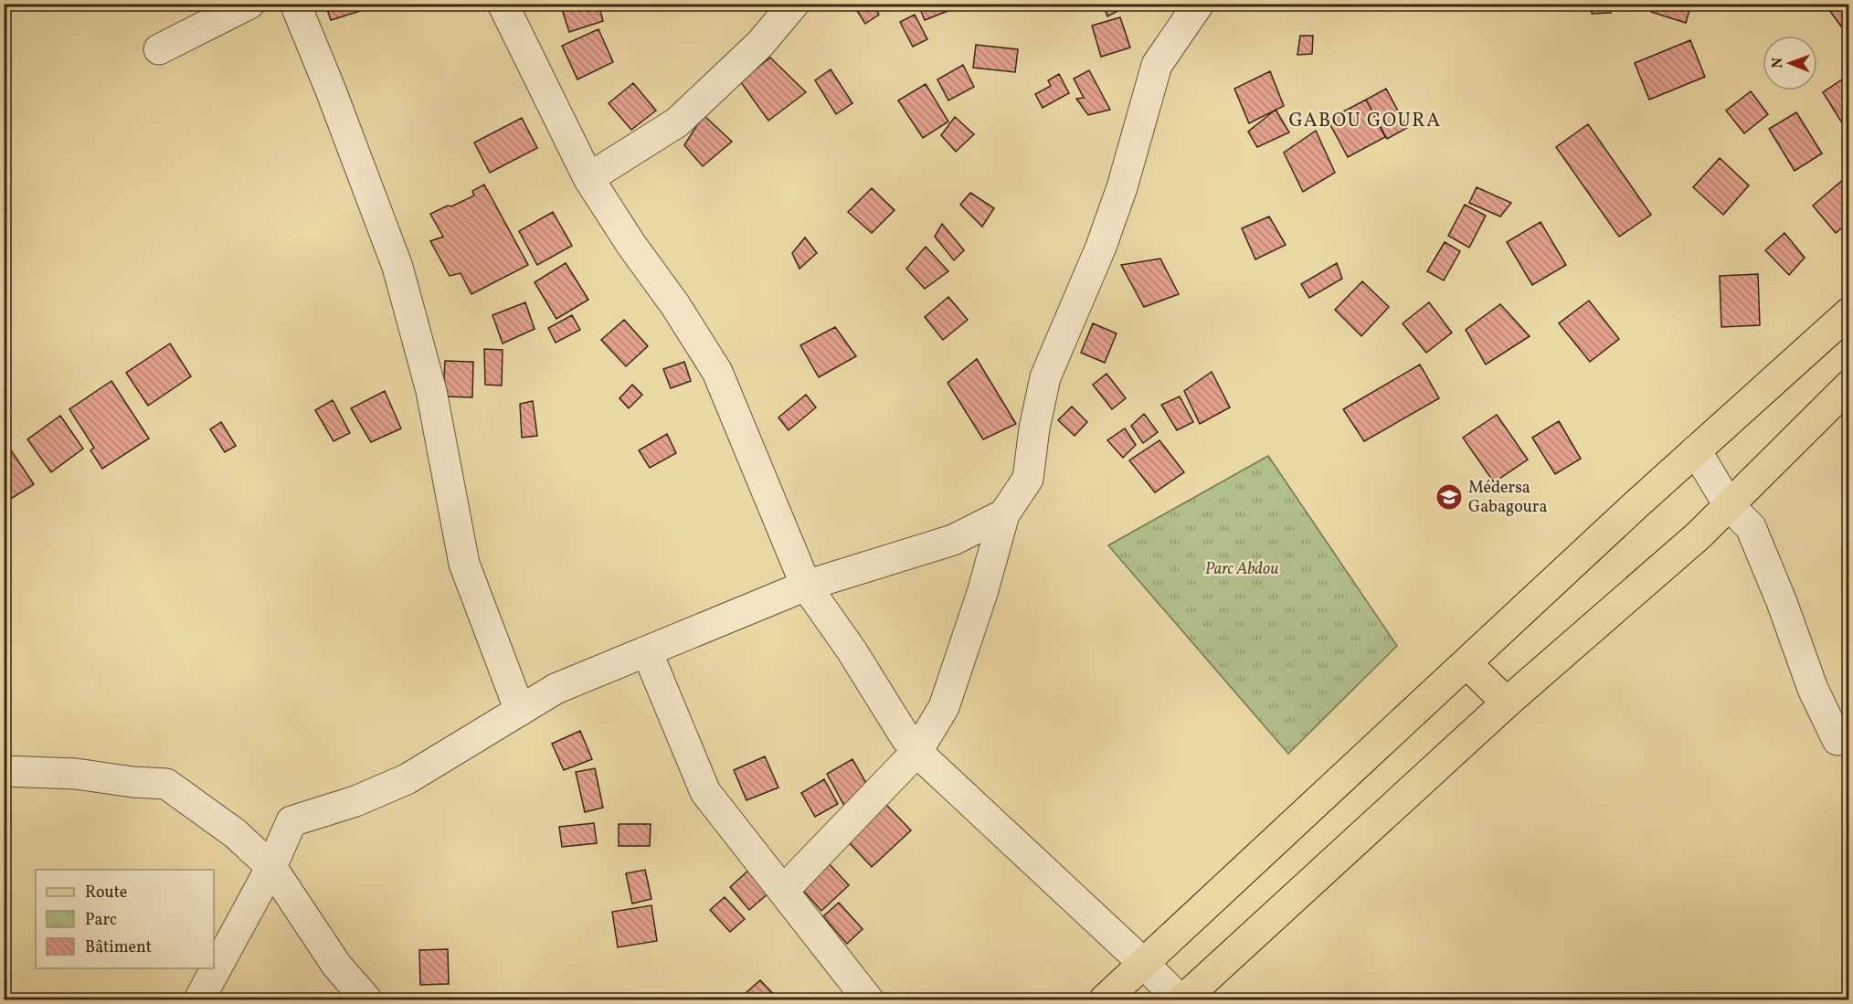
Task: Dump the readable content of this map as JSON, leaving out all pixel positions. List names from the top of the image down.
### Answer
{
  "districts": ["GABOU GOURA"],
  "parks": ["Parc Abdou"],
  "places": {
    "school or university": ["Médersa Gabagoura"]
  },
  "legend": ["Route", "Parc", "Bâtiment"],
  "north": "left"
}
